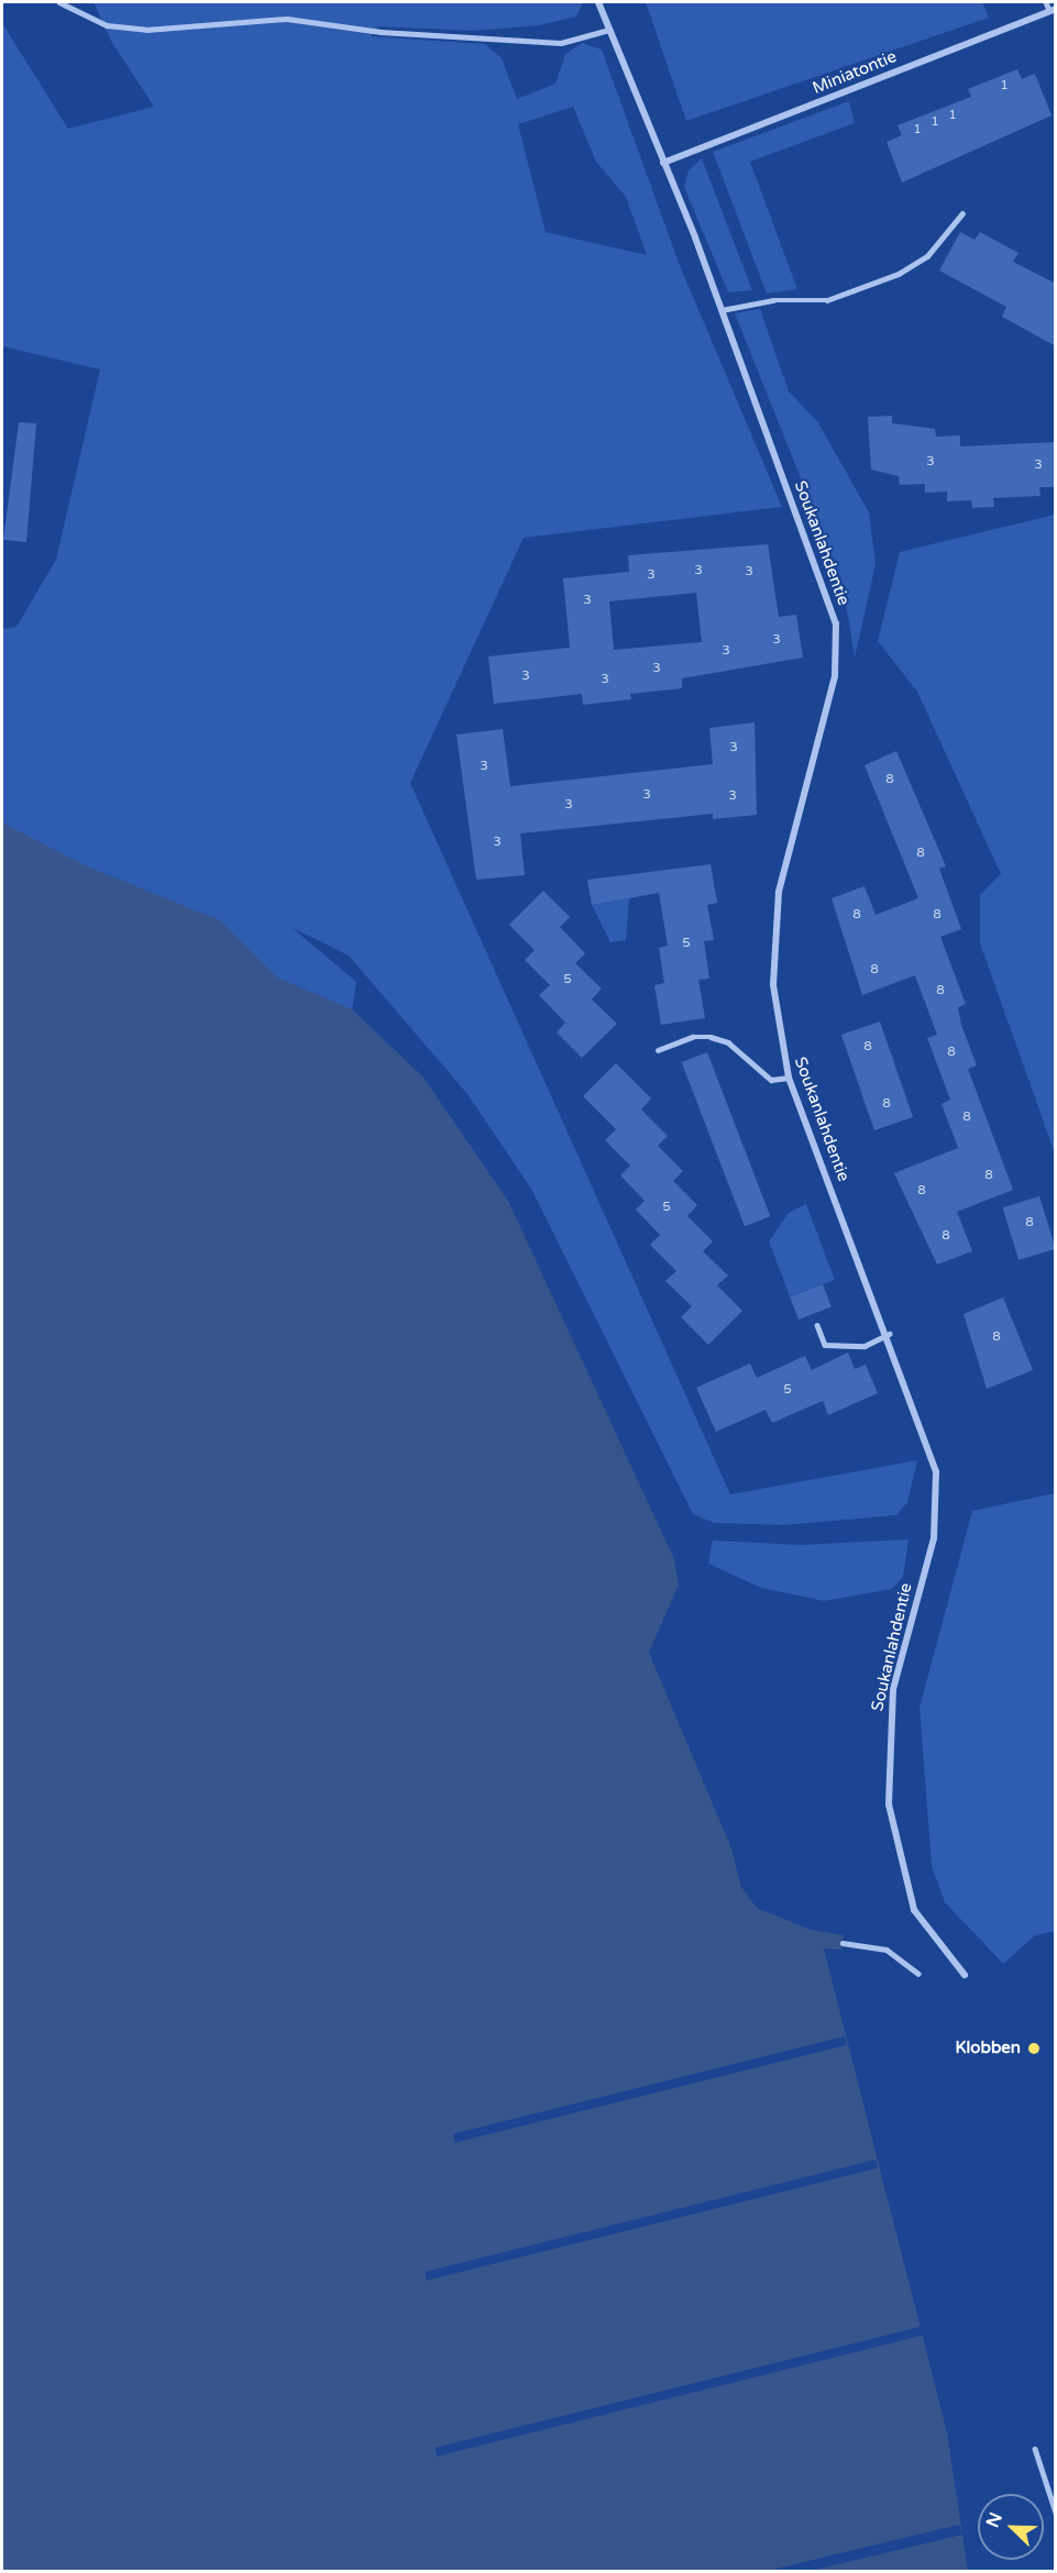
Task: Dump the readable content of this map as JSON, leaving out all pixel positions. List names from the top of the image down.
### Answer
{
  "streets": {
    "street": ["Miniatontie", "Soukanlahdentie"]
  },
  "crossings": [
    ["Miniatontie", "Soukanlahdentie"]
  ],
  "places": ["Klobben"],
  "house_numbers": [
    "1",
    "1",
    "1",
    "1",
    "3",
    "3",
    "3",
    "3",
    "3",
    "3",
    "3",
    "3",
    "3",
    "3",
    "3",
    "3",
    "3",
    "8",
    "3",
    "3",
    "3",
    "3",
    "8",
    "8",
    "8",
    "5",
    "8",
    "5",
    "8",
    "8",
    "8",
    "8",
    "8",
    "8",
    "8",
    "5",
    "8",
    "8",
    "8",
    "5"
  ],
  "north": "top left"
}
